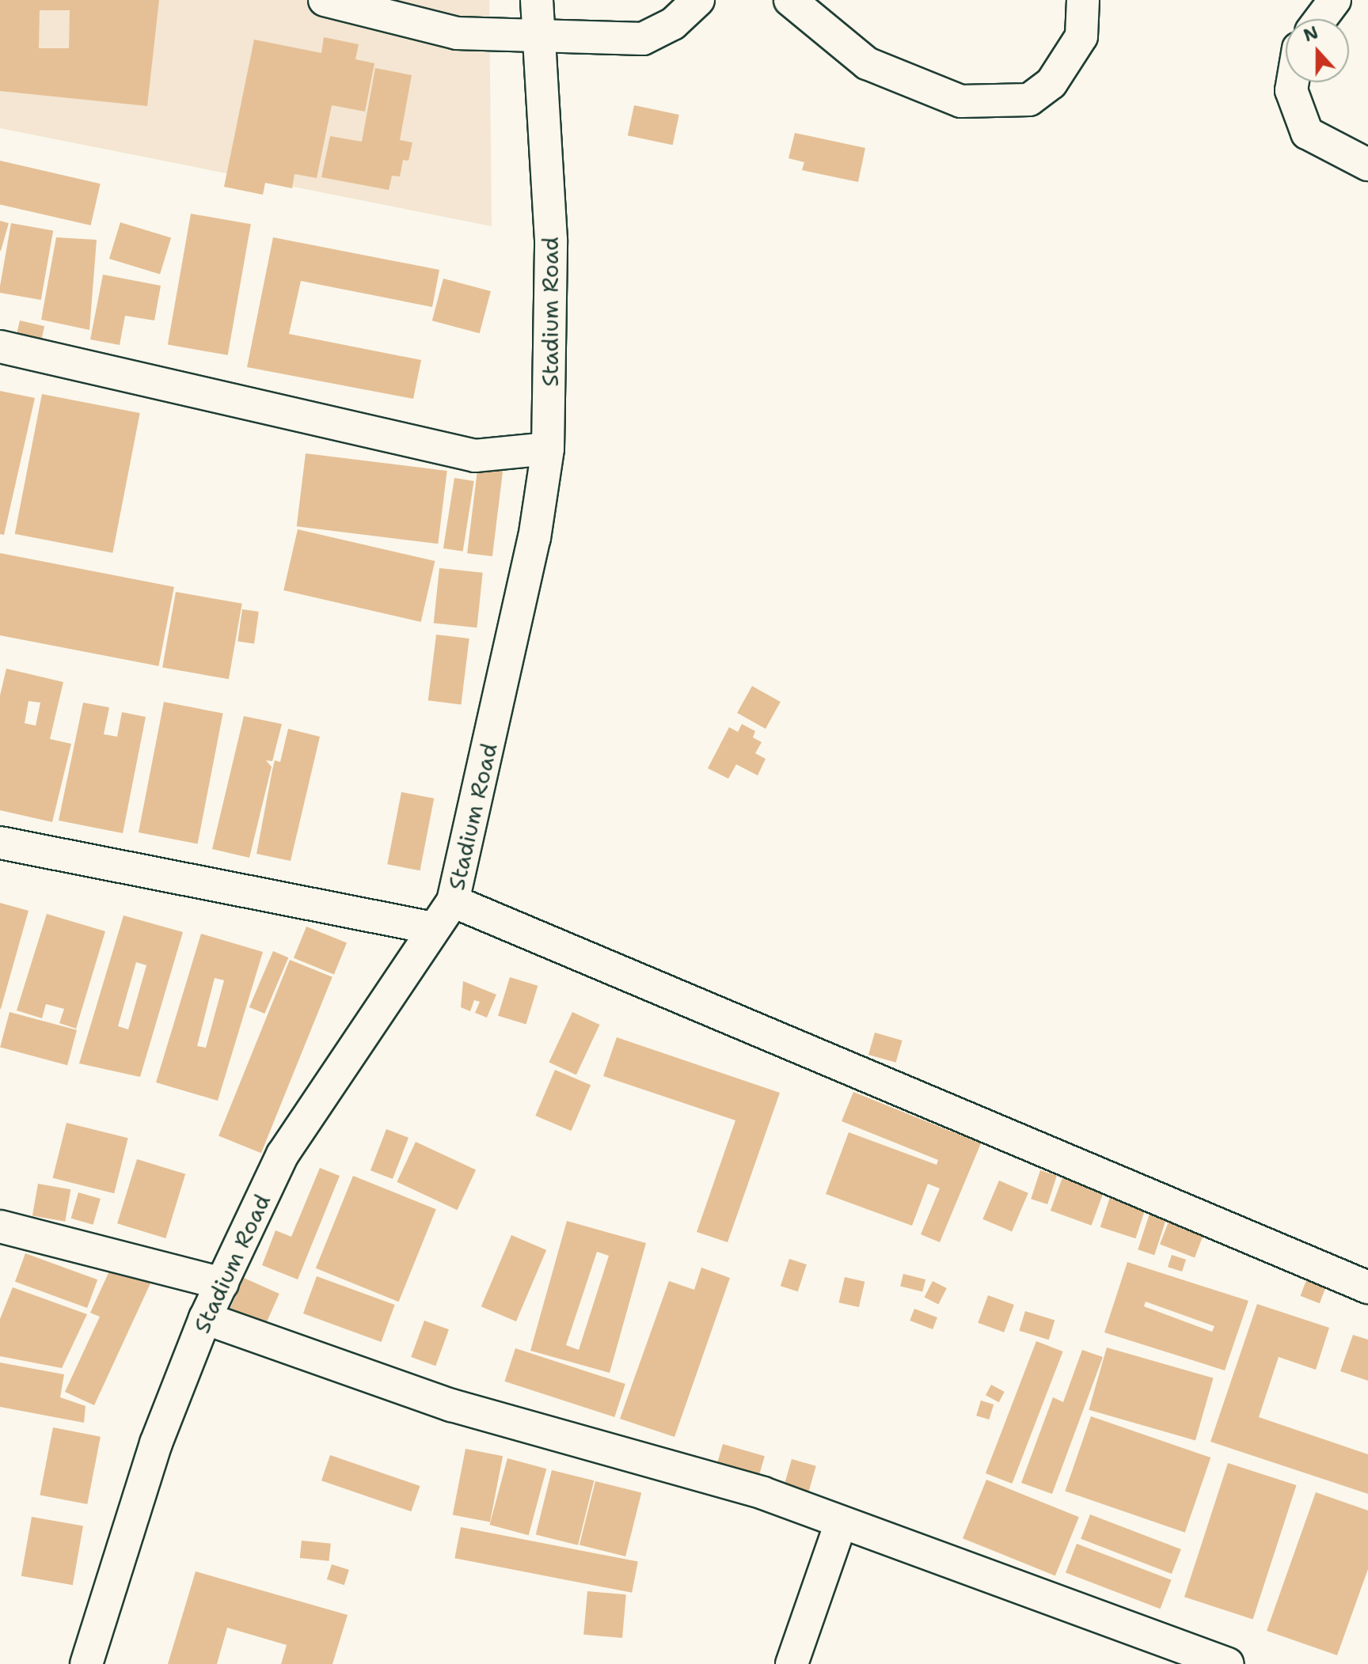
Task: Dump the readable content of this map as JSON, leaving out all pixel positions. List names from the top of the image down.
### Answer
{
  "streets": {
    "street": ["Stadium Road"]
  },
  "north": "top"
}
